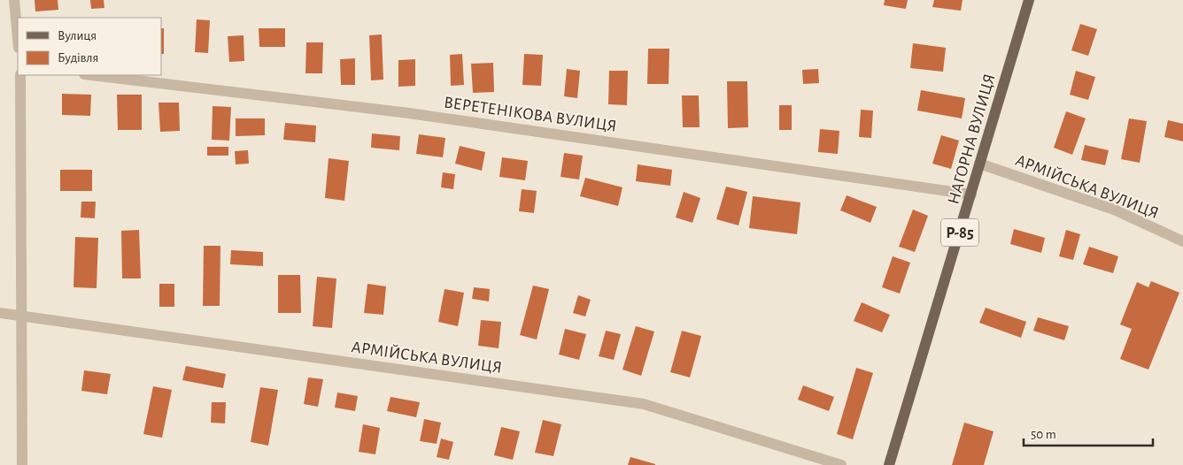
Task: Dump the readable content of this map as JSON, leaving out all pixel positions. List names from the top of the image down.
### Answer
{
  "streets": {
    "main road": ["НАГОРНА ВУЛИЦЯ", "Р-85"],
    "street": ["ВЕРЕТЕНІКОВА ВУЛИЦЯ", "АРМІЙСЬКА ВУЛИЦЯ"]
  },
  "crossings": [
    ["ВЕРЕТЕНІКОВА ВУЛИЦЯ", "НАГОРНА ВУЛИЦЯ"],
    ["НАГОРНА ВУЛИЦЯ", "АРМІЙСЬКА ВУЛИЦЯ"]
  ],
  "legend": ["Вулиця", "Будівля"],
  "scale_bar": "50 m"
}
